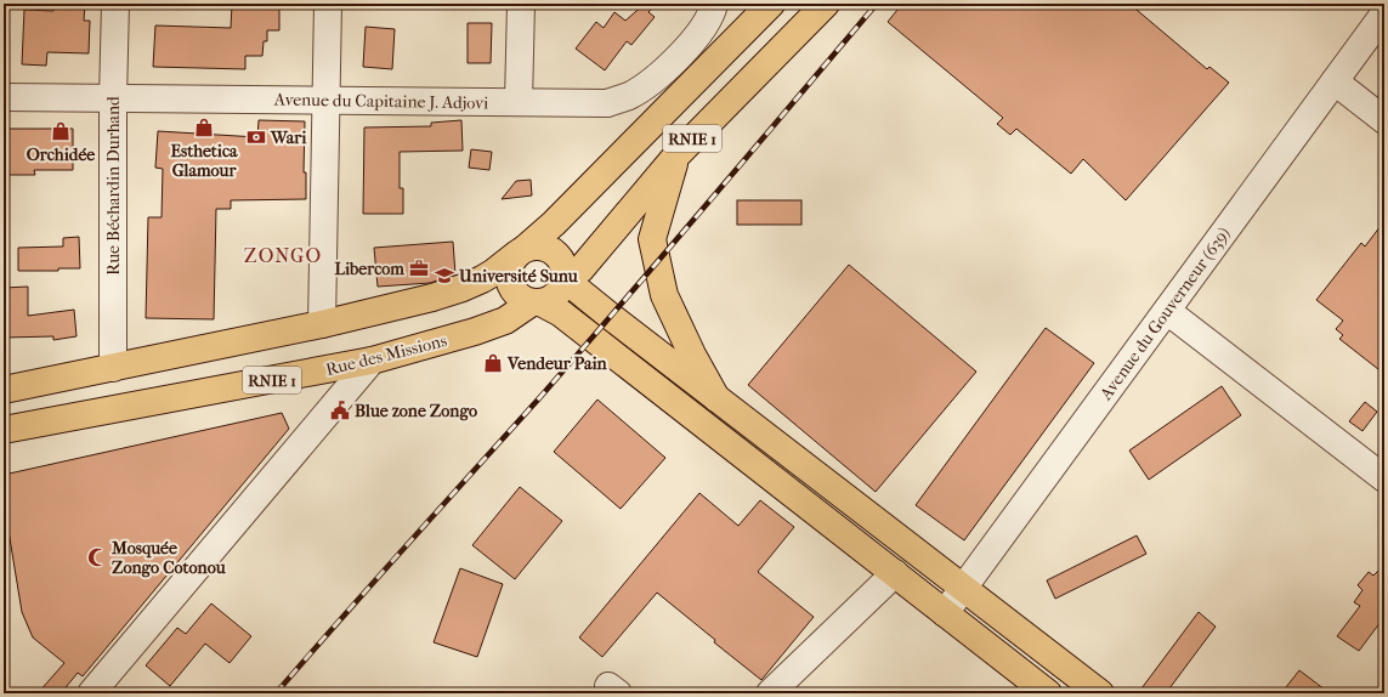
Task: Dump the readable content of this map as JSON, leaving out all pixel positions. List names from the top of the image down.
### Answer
{
  "streets": {
    "main road": ["RNIE 1", "Rue des Missions"],
    "street": ["Avenue du Capitaine J. Adjovi", "Rue Béchardin Durhand", "Avenue du Gouverneur (639)"]
  },
  "crossings": [
    ["Avenue du Capitaine J. Adjovi", "Rue Béchardin Durhand"],
    ["RNIE 1", "Rue Béchardin Durhand"],
    ["RNIE 1", "Rue des Missions"]
  ],
  "districts": ["ZONGO"],
  "places": {
    "shop": ["Esthetica Glamour", "Orchidée", "Vendeur Pain"],
    "bank": ["Wari"],
    "office": ["Libercom"],
    "school or university": ["Université Sunu"],
    "public building": ["Blue zone Zongo"],
    "mosque": ["Mosquée Zongo Cotonou"]
  }
}
